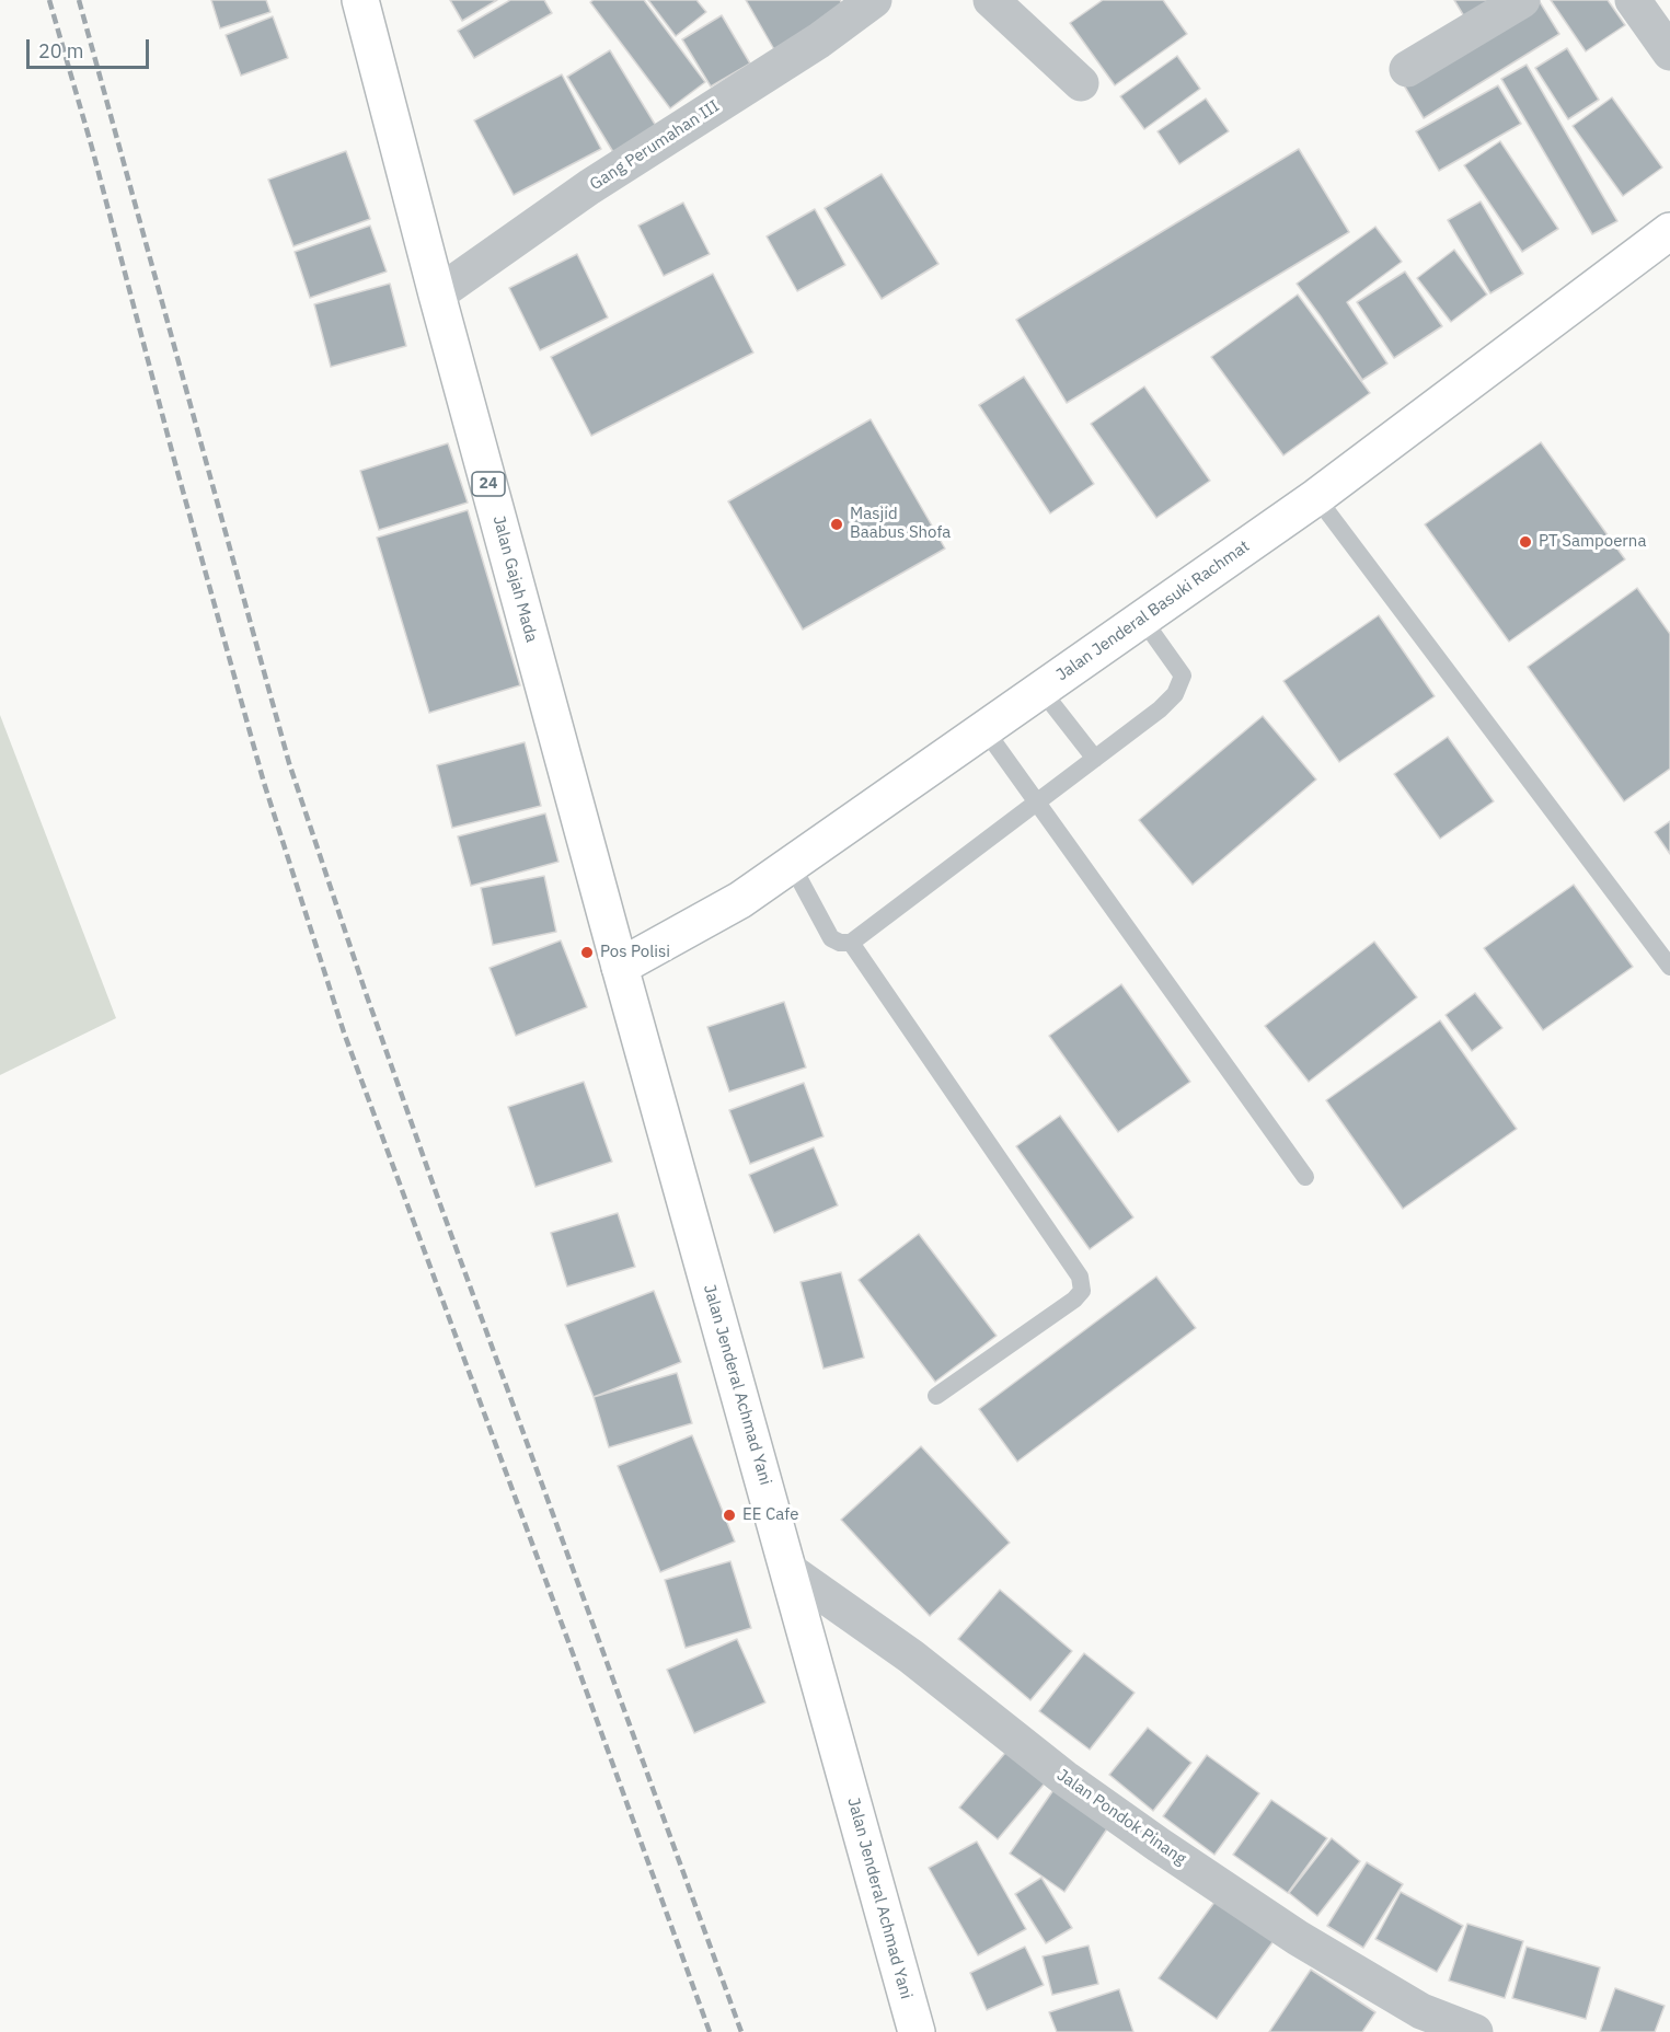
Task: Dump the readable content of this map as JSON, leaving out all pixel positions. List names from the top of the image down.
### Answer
{
  "streets": {
    "main road": [
      "24",
      "Jalan Gajah Mada",
      "Jalan Jenderal Basuki Rachmat",
      "Jalan Jenderal Achmad Yani"
    ],
    "street": ["Gang Perumahan III", "Jalan Pondok Pinang"]
  },
  "crossings": [
    ["Gang Perumahan III", "Jalan Gajah Mada"],
    ["Jalan Gajah Mada", "Jalan Jenderal Basuki Rachmat"],
    ["Jalan Gajah Mada", "Jalan Jenderal Achmad Yani"],
    ["Jalan Jenderal Basuki Rachmat", "Jalan Jenderal Achmad Yani"],
    ["Jalan Jenderal Achmad Yani", "Jalan Pondok Pinang"]
  ],
  "places": [
    "Masjid Baabus Shofa",
    "PT Sampoerna",
    "Pos Polisi",
    "EE Cafe"
  ],
  "scale_bar": "20 m"
}
